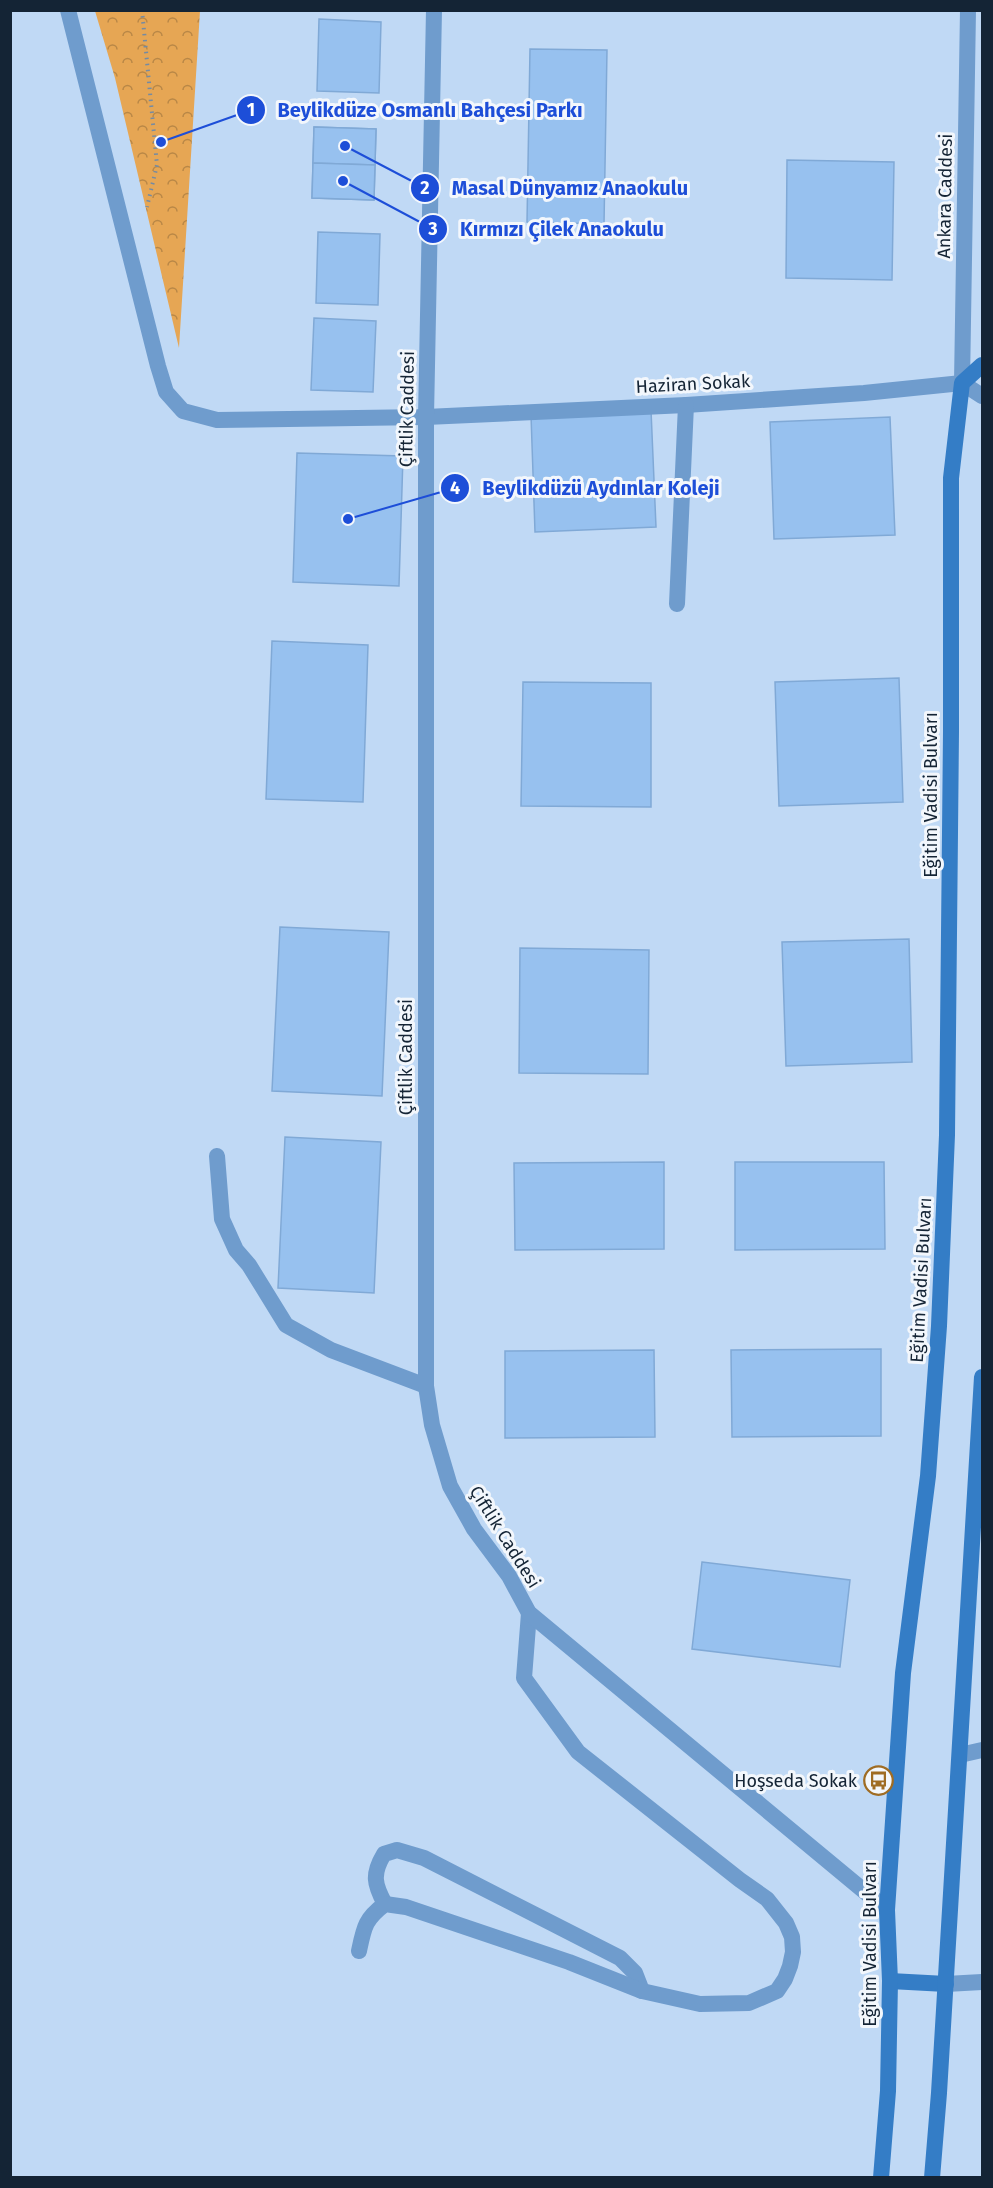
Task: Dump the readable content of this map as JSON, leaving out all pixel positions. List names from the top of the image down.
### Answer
{
  "streets": {
    "main road": ["Eğitim Vadisi Bulvarı"],
    "street": ["Ankara Caddesi", "Haziran Sokak", "Çiftlik Caddesi"]
  },
  "crossings": [
    ["Ankara Caddesi", "Haziran Sokak"],
    ["Ankara Caddesi", "Eğitim Vadisi Bulvarı"],
    ["Haziran Sokak", "Çiftlik Caddesi"],
    ["Haziran Sokak", "Eğitim Vadisi Bulvarı"],
    ["Çiftlik Caddesi", "Eğitim Vadisi Bulvarı"]
  ],
  "places": {
    "other": [
      "Beylikdüze Osmanlı Bahçesi Parkı",
      "Masal Dünyamız Anaokulu",
      "Kırmızı Çilek Anaokulu",
      "Beylikdüzü Aydınlar Koleji"
    ],
    "bus stop": ["Hoşseda Sokak"]
  }
}
